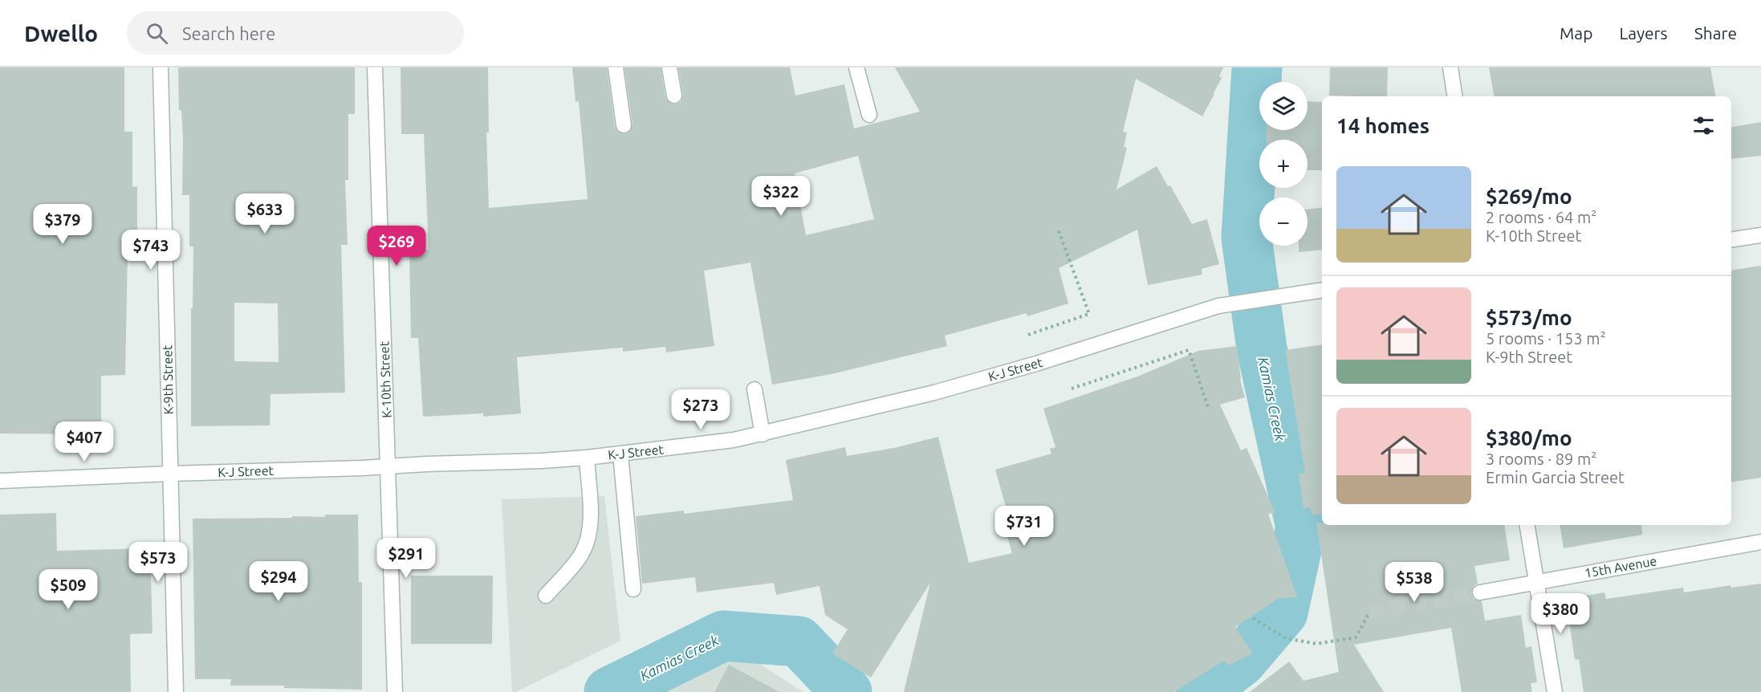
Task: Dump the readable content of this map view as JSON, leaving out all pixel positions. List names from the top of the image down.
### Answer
{
  "streets": {
    "street": [
      "K-J Street",
      "K-9th Street",
      "K-10th Street",
      "15th Avenue"
    ]
  },
  "crossings": [
    ["K-J Street", "K-9th Street"],
    ["K-J Street", "K-10th Street"]
  ],
  "water": ["Kamias Creek"],
  "page": {
    "header": "Dwello",
    "search": "Search here",
    "nav": ["Map", "Layers", "Share"],
    "map_buttons": ["+", "−"],
    "heading": "14 homes",
    "list": [
      {
        "name": "$269/mo",
        "note": "2 rooms · 64 m² · K-10th Street"
      },
      {
        "name": "$573/mo",
        "note": "5 rooms · 153 m² · K-9th Street"
      },
      {
        "name": "$380/mo",
        "note": "3 rooms · 89 m² · Ermin Garcia Street"
      }
    ],
    "price": [
      "$322",
      "$633",
      "$379",
      "$269",
      "$743",
      "$273",
      "$407",
      "$731",
      "$291",
      "$573",
      "$294",
      "$538",
      "$509",
      "$380"
    ]
  }
}
